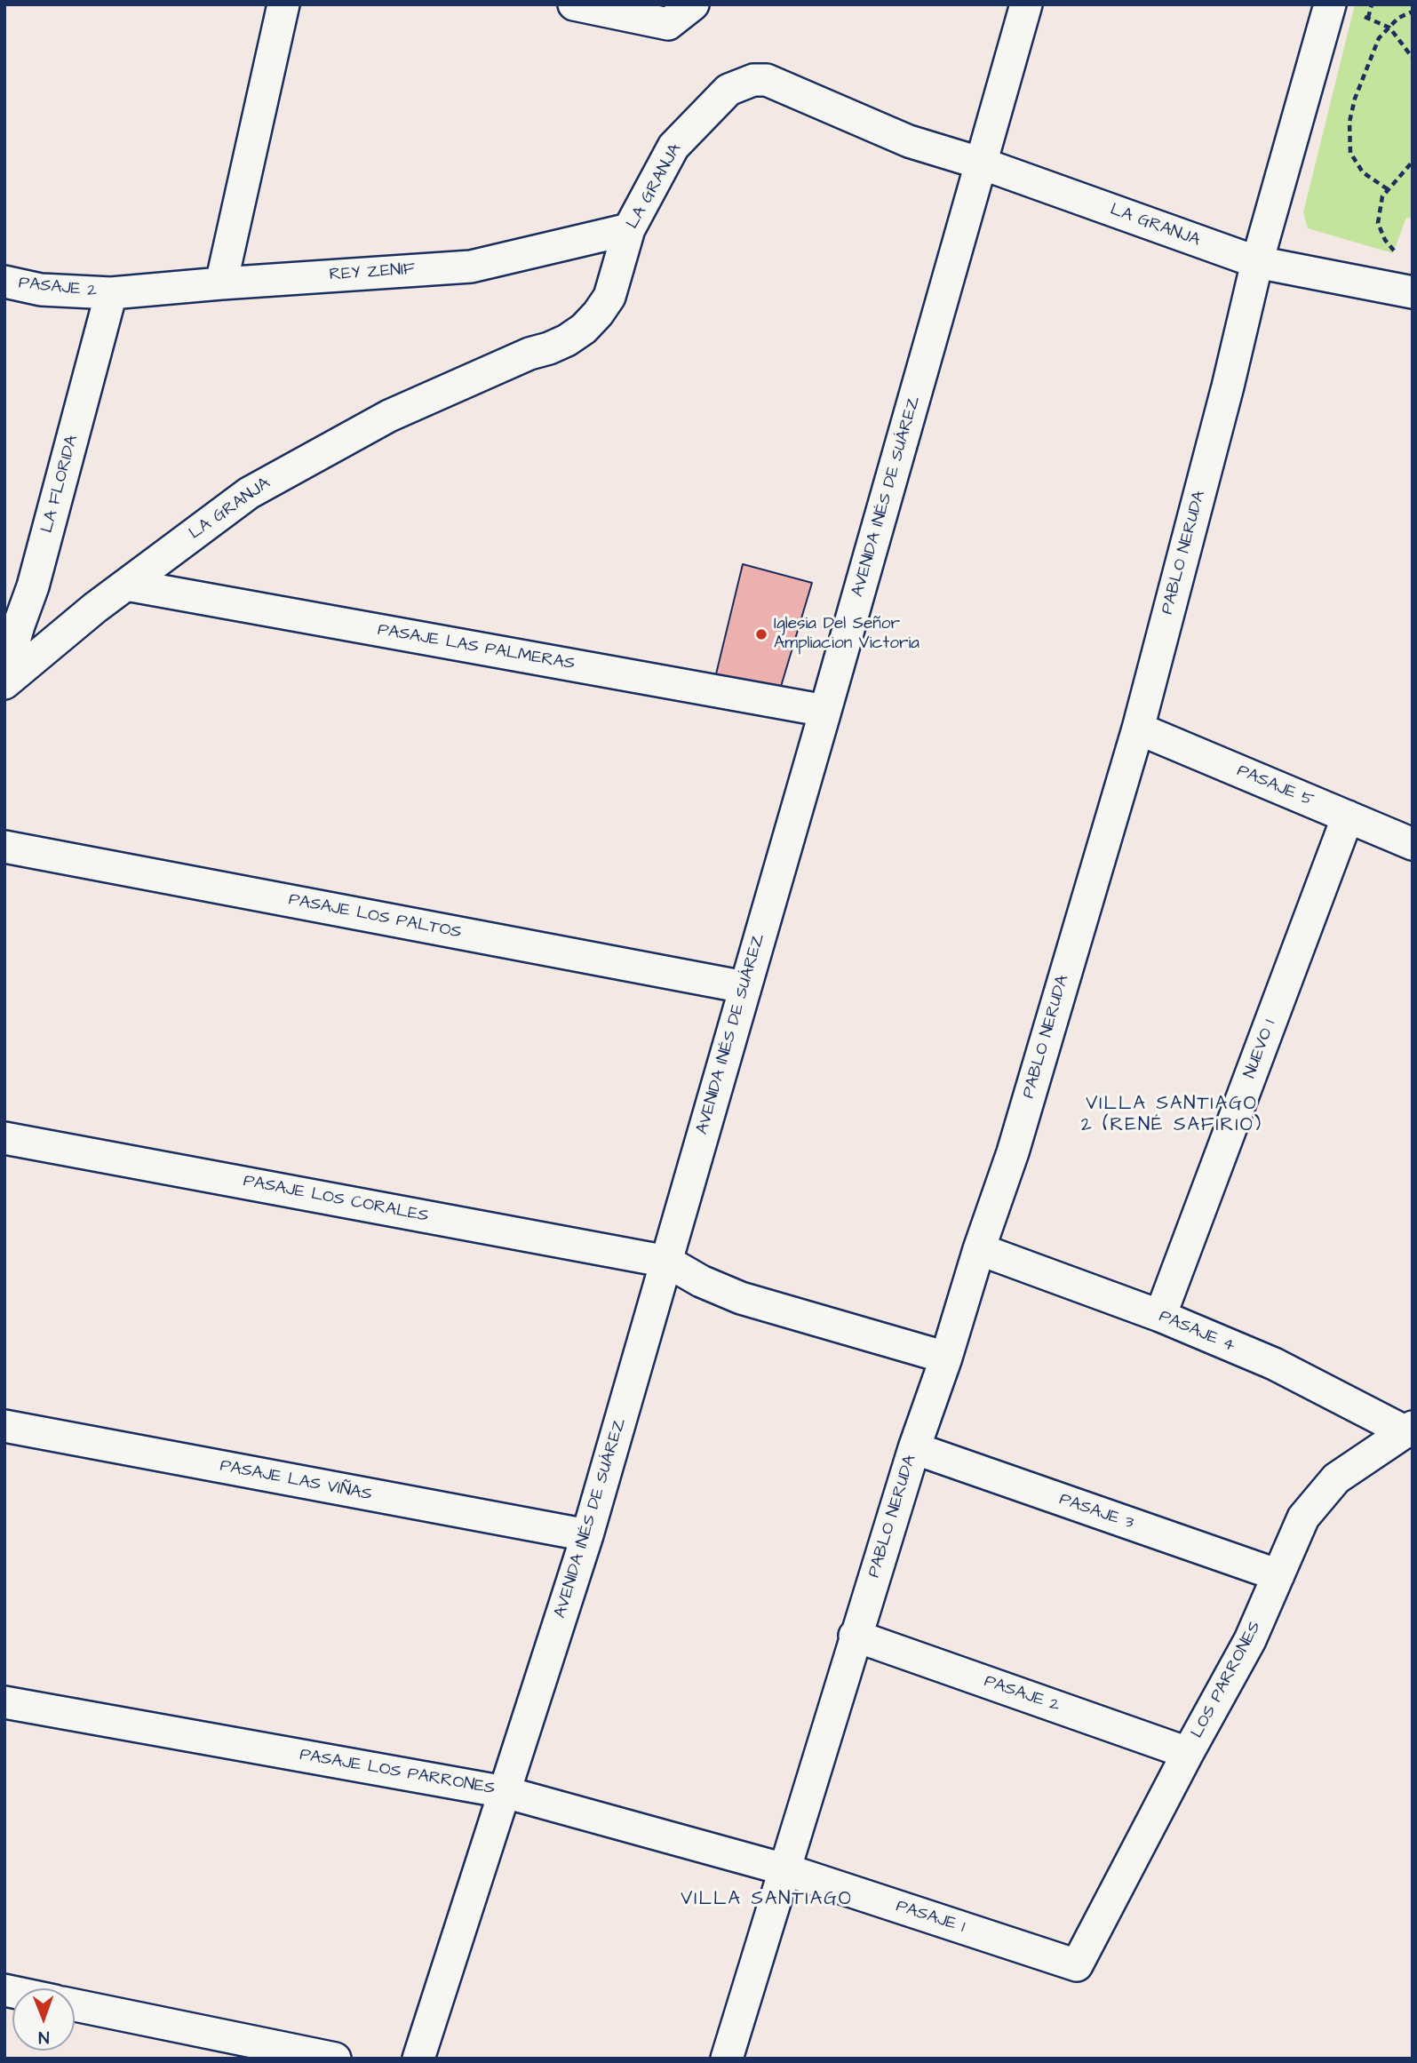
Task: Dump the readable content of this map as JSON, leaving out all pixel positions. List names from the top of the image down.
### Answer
{
  "streets": {
    "street": [
      "LA GRANJA",
      "REY ZENIF",
      "PASAJE 2",
      "LA FLORIDA",
      "AVENIDA INÉS DE SUÁREZ",
      "PABLO NERUDA",
      "PASAJE LAS PALMERAS",
      "PASAJE 5",
      "PASAJE LOS PALTOS",
      "NUEVO 1",
      "PASAJE LOS CORALES",
      "PASAJE 4",
      "PASAJE LAS VIÑAS",
      "PASAJE 3",
      "LOS PARRONES",
      "PASAJE LOS PARRONES",
      "PASAJE 1"
    ]
  },
  "crossings": [
    ["LA GRANJA", "REY ZENIF"],
    ["LA GRANJA", "AVENIDA INÉS DE SUÁREZ"],
    ["LA GRANJA", "PABLO NERUDA"],
    ["LA GRANJA", "PASAJE LAS PALMERAS"],
    ["REY ZENIF", "PASAJE 2"],
    ["REY ZENIF", "LA FLORIDA"],
    ["PASAJE 2", "LA FLORIDA"],
    ["PASAJE 2", "PABLO NERUDA"],
    ["PASAJE 2", "LOS PARRONES"],
    ["AVENIDA INÉS DE SUÁREZ", "PASAJE LAS PALMERAS"],
    ["AVENIDA INÉS DE SUÁREZ", "PASAJE LOS PALTOS"],
    ["AVENIDA INÉS DE SUÁREZ", "PASAJE LOS CORALES"],
    ["AVENIDA INÉS DE SUÁREZ", "PASAJE LAS VIÑAS"],
    ["AVENIDA INÉS DE SUÁREZ", "PASAJE LOS PARRONES"],
    ["PABLO NERUDA", "PASAJE 5"],
    ["PABLO NERUDA", "PASAJE LOS CORALES"],
    ["PABLO NERUDA", "PASAJE 4"],
    ["PABLO NERUDA", "PASAJE 3"],
    ["PABLO NERUDA", "PASAJE LOS PARRONES"],
    ["PABLO NERUDA", "PASAJE 1"],
    ["PASAJE 5", "NUEVO 1"],
    ["NUEVO 1", "PASAJE 4"],
    ["PASAJE 4", "LOS PARRONES"],
    ["PASAJE 3", "LOS PARRONES"],
    ["LOS PARRONES", "PASAJE 1"],
    ["PASAJE LOS PARRONES", "PASAJE 1"]
  ],
  "districts": ["VILLA SANTIAGO 2 (RENÉ SAFIRIO)", "VILLA SANTIAGO"],
  "places": ["Iglesia Del Señor Ampliacion Victoria"],
  "north": "bottom"
}
